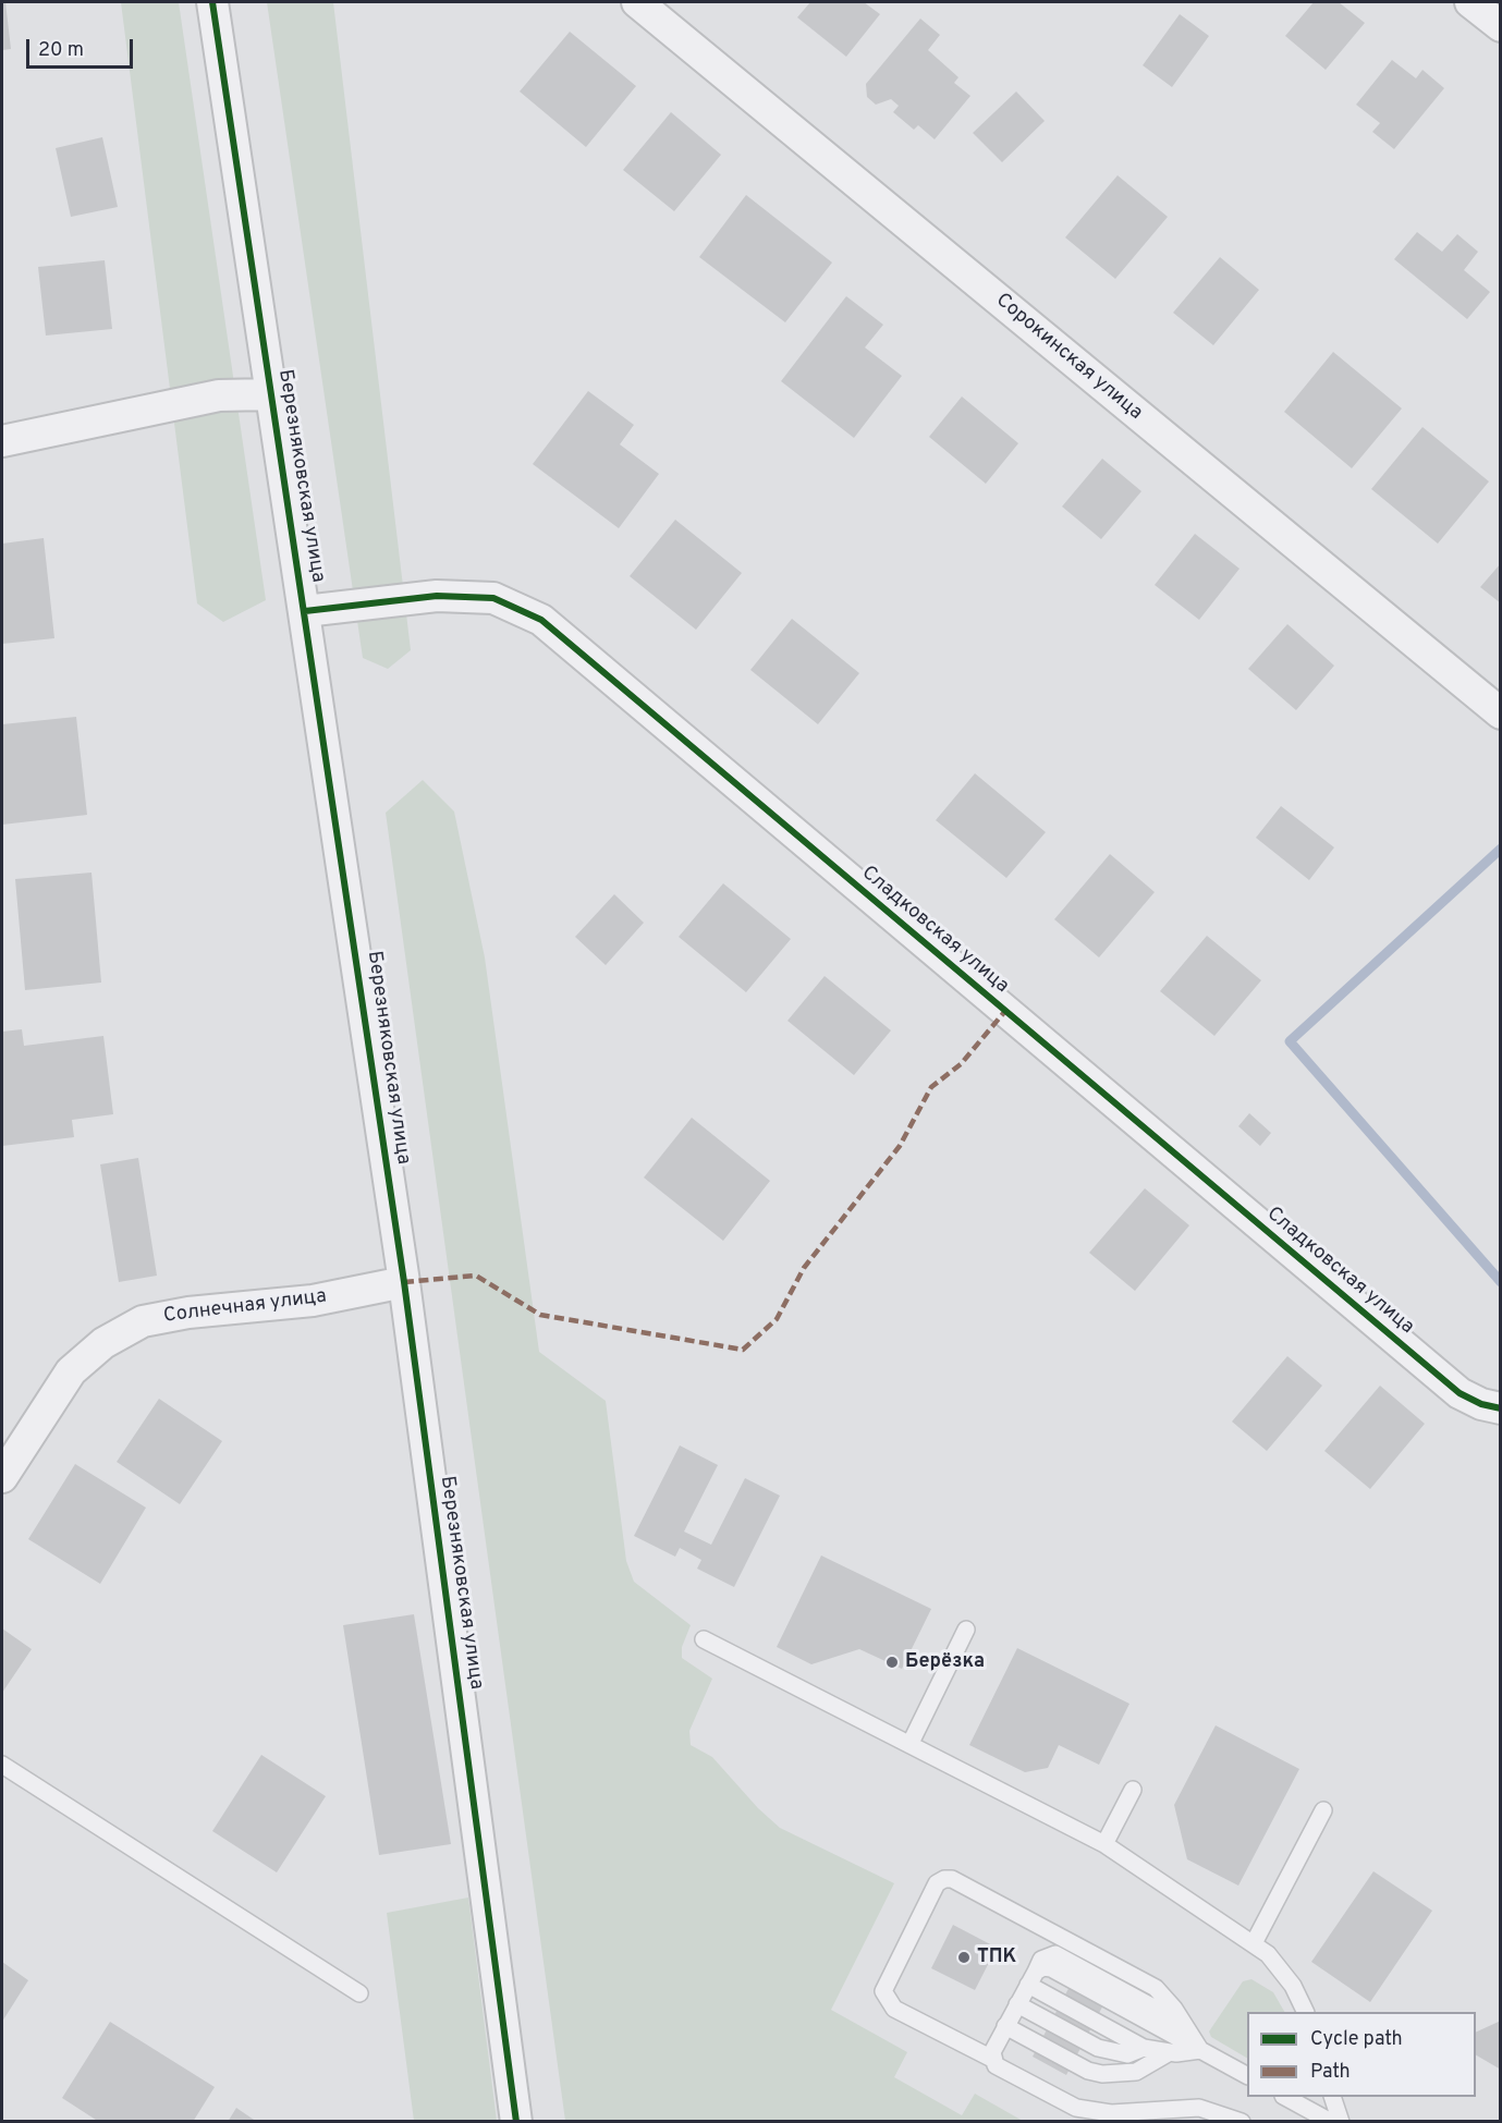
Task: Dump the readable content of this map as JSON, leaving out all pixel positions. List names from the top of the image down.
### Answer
{
  "streets": {
    "street": [
      "Сорокинская улица",
      "Березняковская улица",
      "Сладковская улица",
      "Солнечная улица"
    ]
  },
  "crossings": [
    ["Березняковская улица", "Сладковская улица"],
    ["Березняковская улица", "Солнечная улица"]
  ],
  "places": ["Берёзка", "ТПК"],
  "legend": ["Cycle path", "Path"],
  "scale_bar": "20 m"
}
